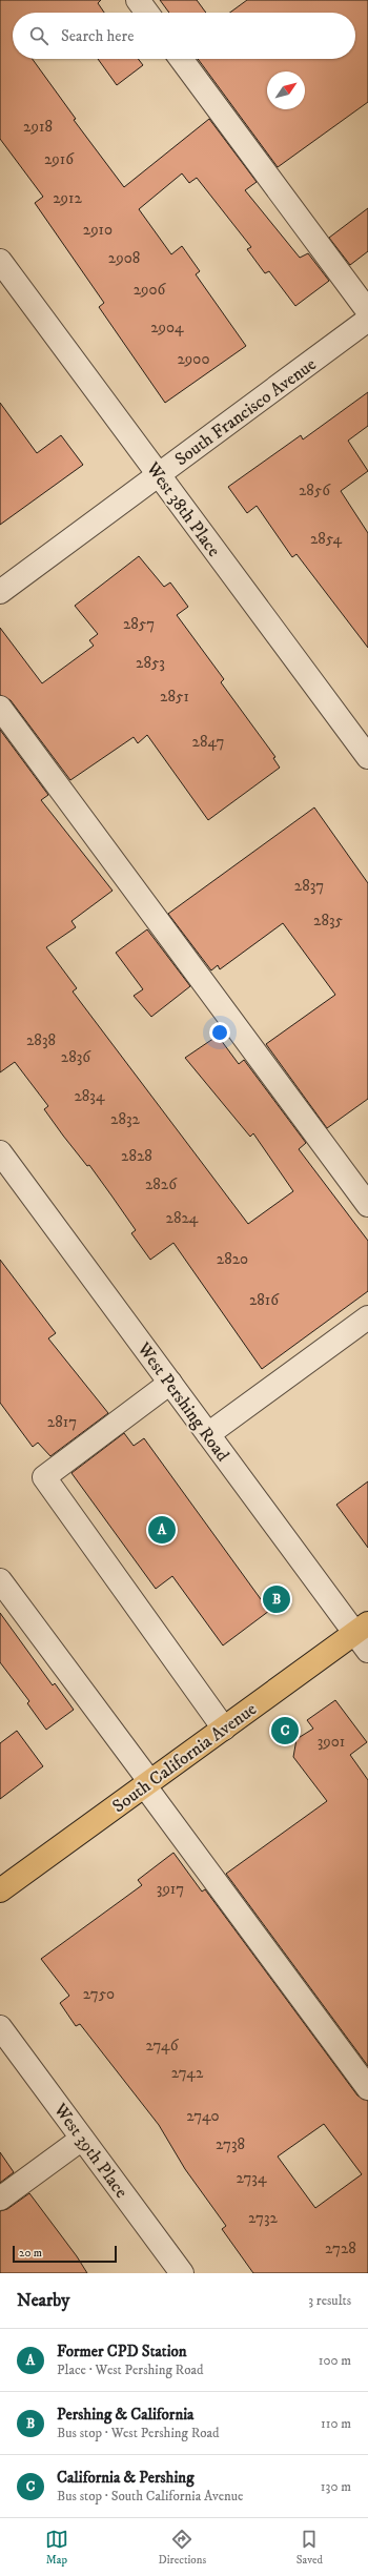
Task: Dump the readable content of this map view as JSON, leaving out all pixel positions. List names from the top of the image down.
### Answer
{
  "streets": {
    "main road": ["South California Avenue"],
    "street": [
      "South Francisco Avenue",
      "West 38th Place",
      "West Pershing Road",
      "West 39th Place"
    ]
  },
  "crossings": [
    ["South Francisco Avenue", "West 38th Place"],
    ["West Pershing Road", "South California Avenue"]
  ],
  "house_numbers": [
    "2918",
    "2916",
    "2912",
    "2910",
    "2908",
    "2906",
    "2904",
    "2900",
    "2856",
    "2854",
    "2857",
    "2853",
    "2851",
    "2847",
    "2837",
    "2835",
    "2838",
    "2836",
    "2834",
    "2832",
    "2828",
    "2826",
    "2824",
    "2820",
    "2816",
    "2817",
    "3901",
    "3917",
    "2750",
    "2746",
    "2742",
    "2740",
    "2738",
    "2734",
    "2732",
    "2728"
  ],
  "scale_bar": "20 m",
  "north": "top right",
  "page": {
    "search": "Search here",
    "pins": ["A", "B", "C"],
    "scale": "20 m",
    "heading": ["Nearby", "3 results"],
    "list": [
      {
        "mark": "A",
        "name": "Former CPD Station",
        "note": "Place · West Pershing Road",
        "value": "100 m"
      },
      {
        "mark": "B",
        "name": "Pershing & California",
        "note": "Bus stop · West Pershing Road",
        "value": "110 m"
      },
      {
        "mark": "C",
        "name": "California & Pershing",
        "note": "Bus stop · South California Avenue",
        "value": "130 m"
      }
    ],
    "nav": ["Map", "Directions", "Saved"]
  }
}
